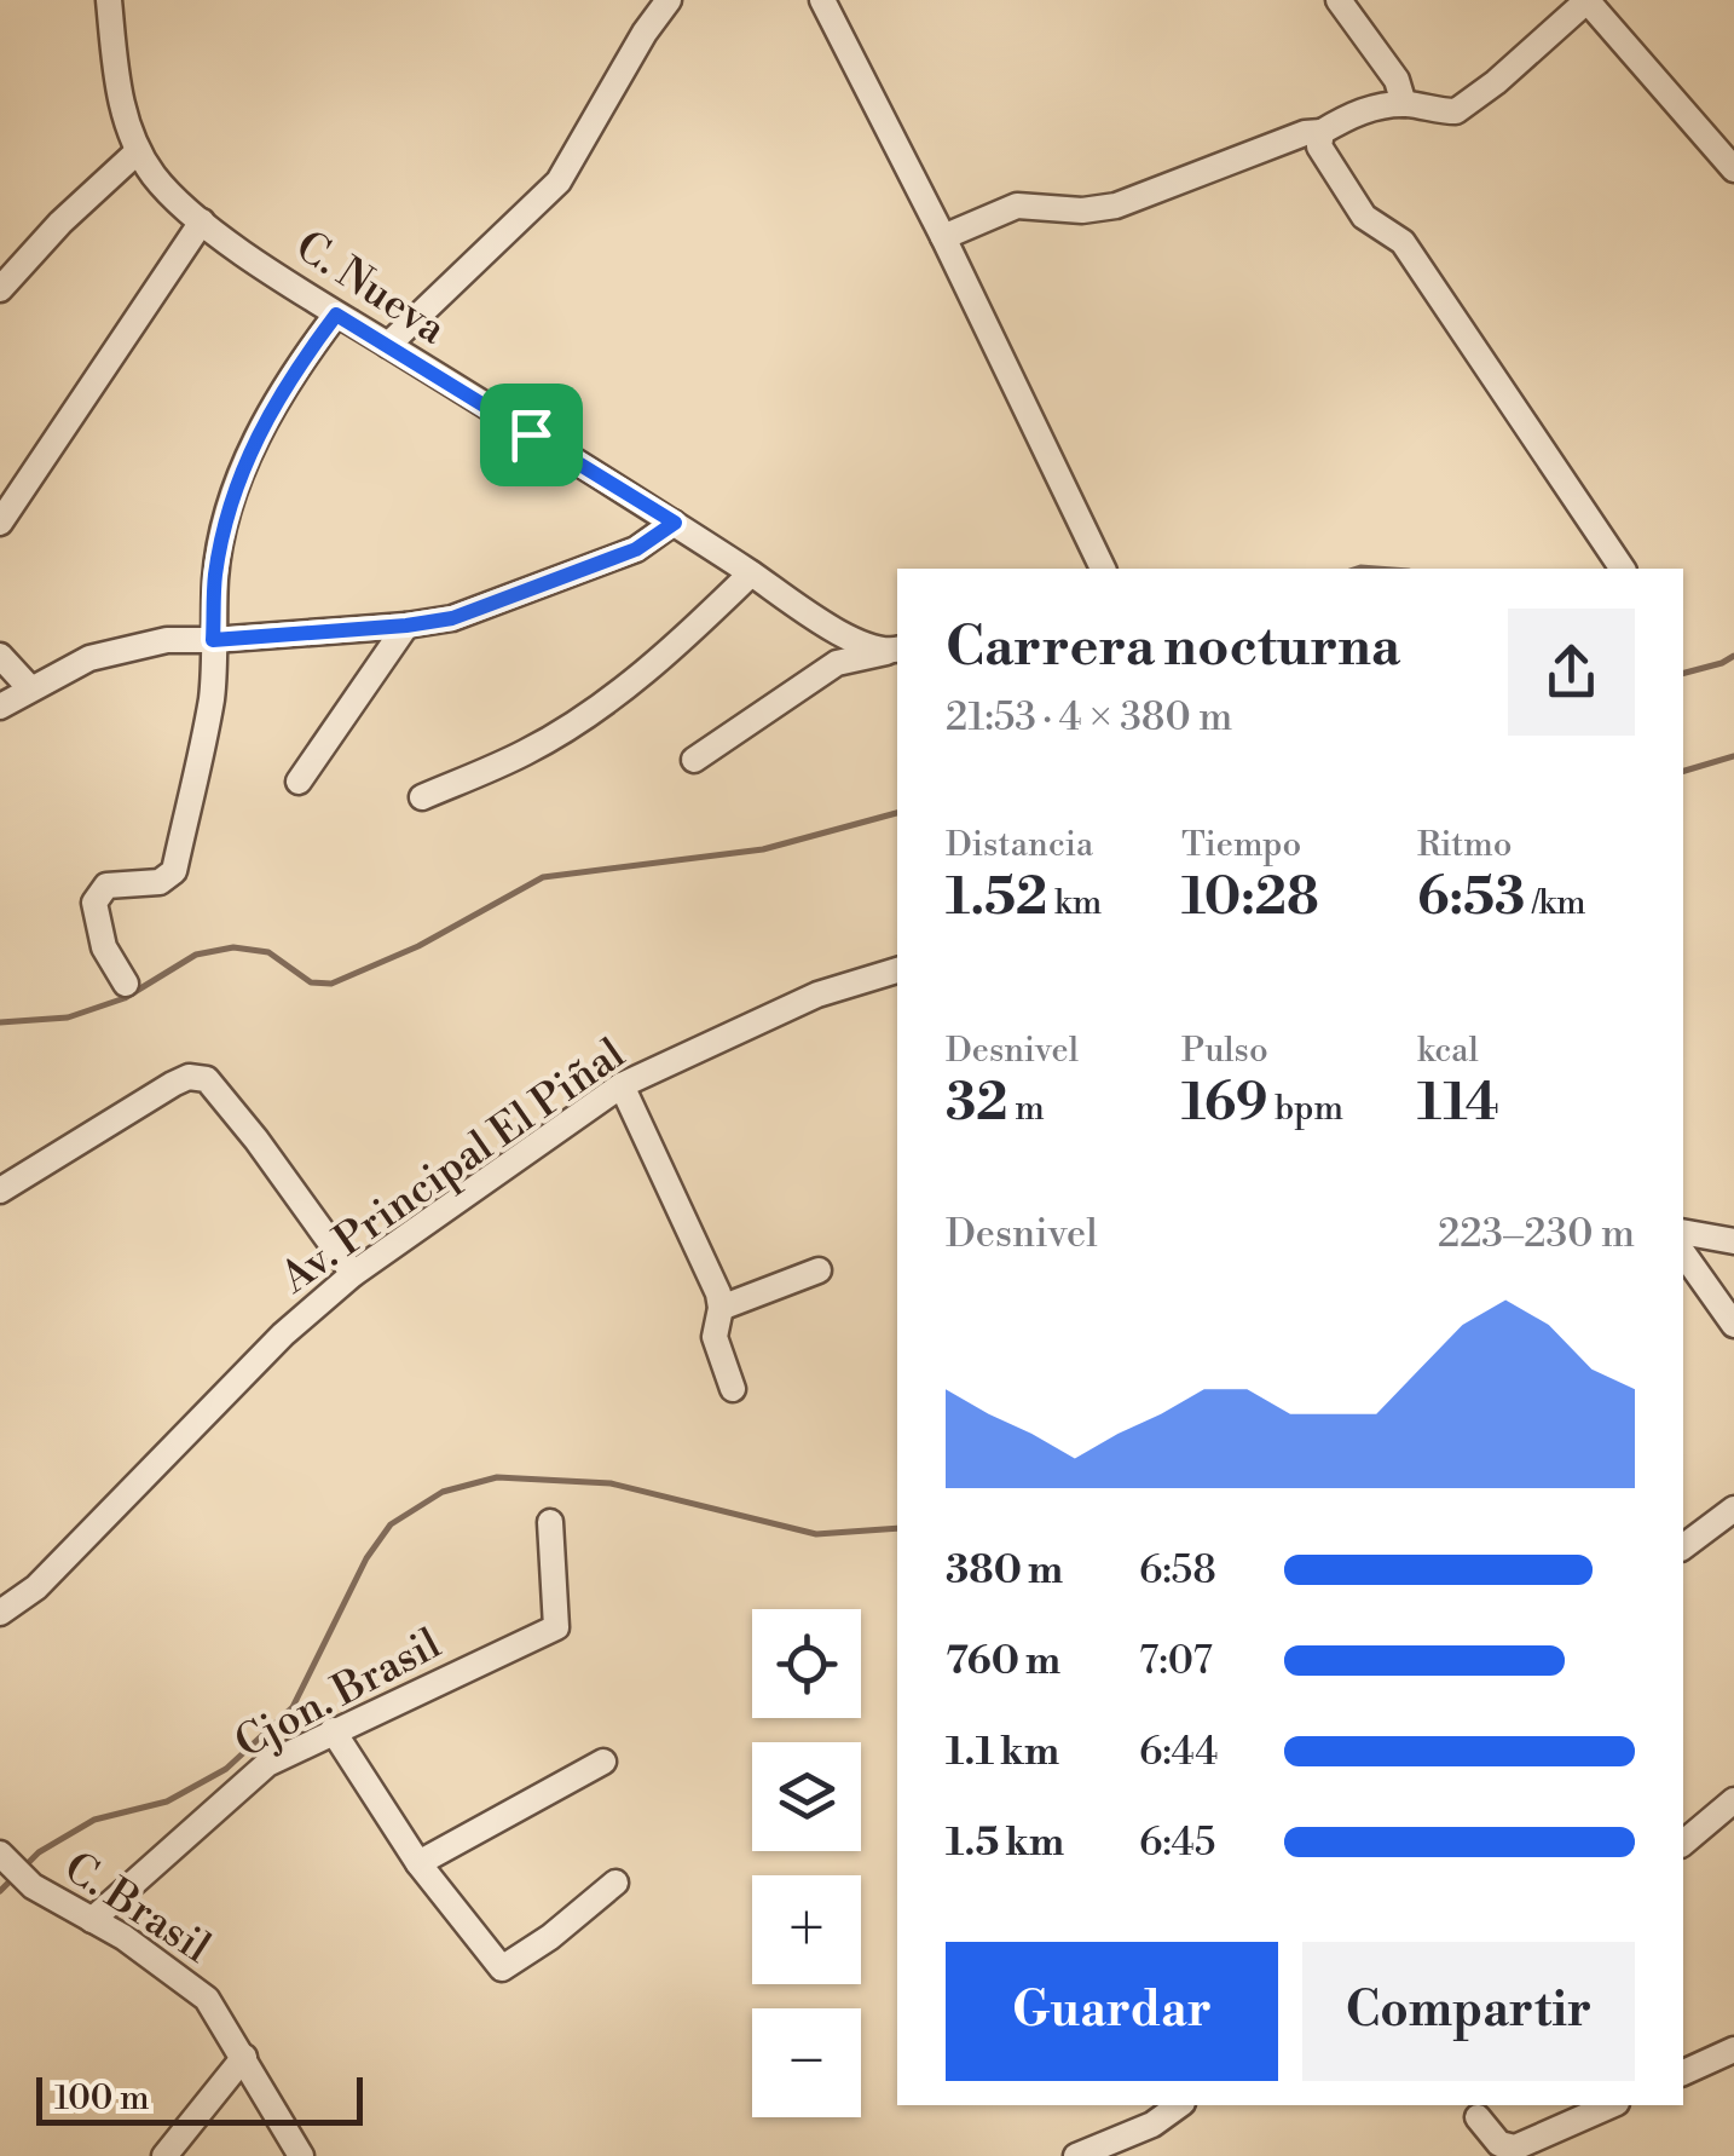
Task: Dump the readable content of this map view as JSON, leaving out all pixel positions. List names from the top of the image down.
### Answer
{
  "streets": {
    "street": [
      "C. Nueva",
      "Av. Principal El Piñal",
      "Cjon. Brasil",
      "C. Brasil"
    ]
  },
  "crossings": [
    ["Cjon. Brasil", "C. Brasil"]
  ],
  "scale_bar": "100 m",
  "page": {
    "heading": ["Carrera nocturna", "21:53 · 4 × 380 m"],
    "stats": [
      ["Distancia", "1.52 km"],
      ["Tiempo", "10:28"],
      ["Ritmo", "6:53 /km"],
      ["Desnivel", "32 m"],
      ["Pulso", "169 bpm"],
      ["kcal", "114"]
    ],
    "chart": ["Desnivel", "223–230 m"],
    "list": [
      {
        "name": "380 m",
        "note": "6:58"
      },
      {
        "name": "760 m",
        "note": "7:07"
      },
      {
        "name": "1.1 km",
        "note": "6:44"
      },
      {
        "name": "1.5 km",
        "note": "6:45"
      }
    ],
    "map_buttons": ["+", "−"],
    "buttons": ["Guardar", "Compartir"],
    "scale": "100 m"
  }
}
